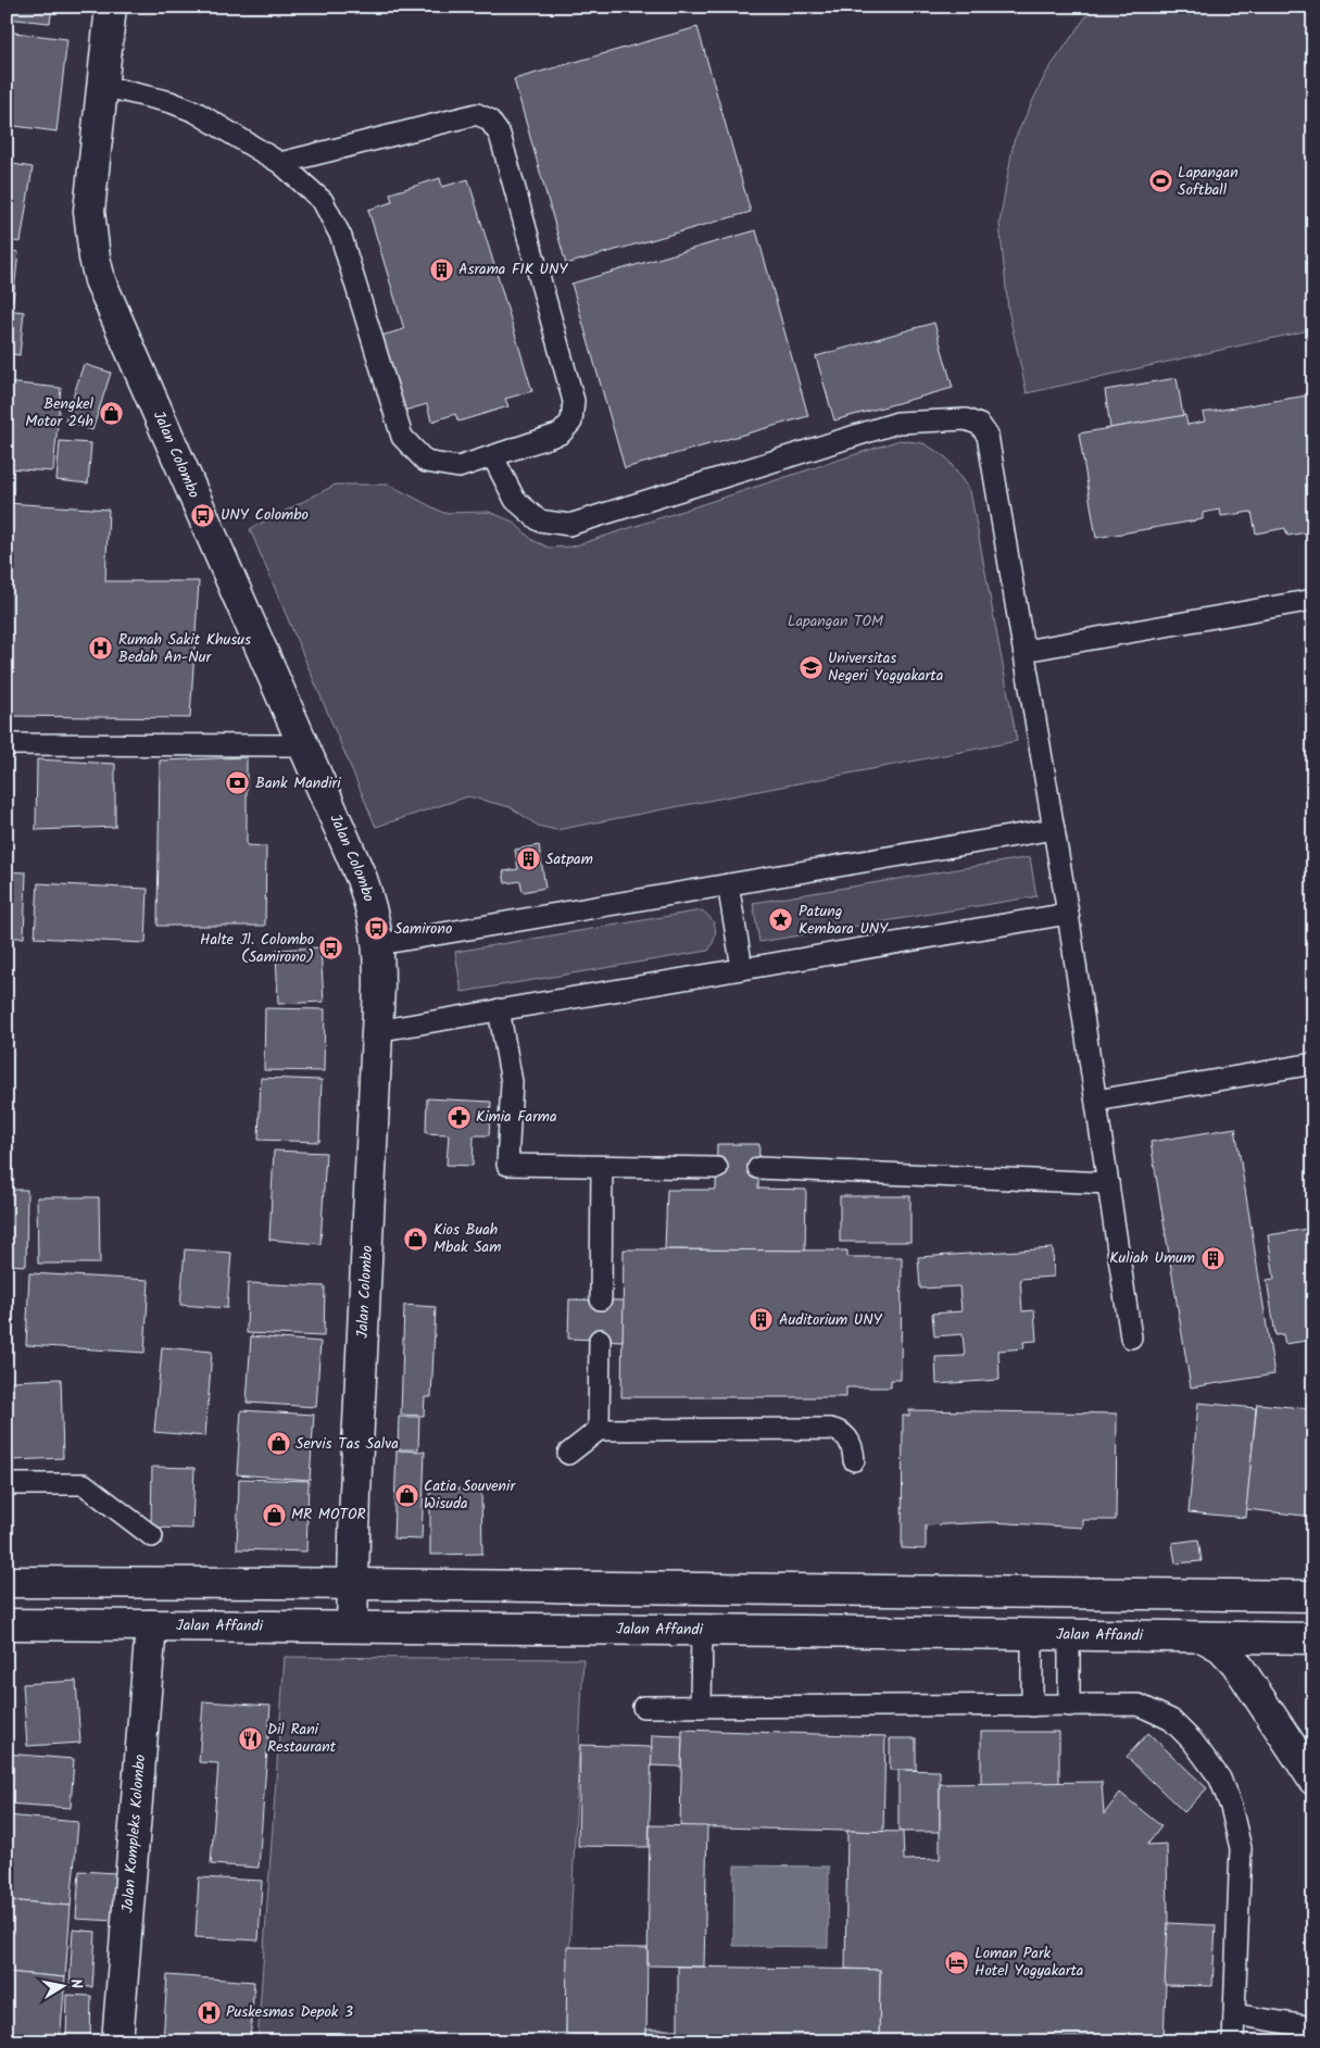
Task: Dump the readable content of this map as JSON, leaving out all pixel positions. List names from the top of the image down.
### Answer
{
  "streets": {
    "main road": ["Jalan Colombo", "Jalan Affandi", "Jalan Kompleks Kolombo"]
  },
  "crossings": [
    ["Jalan Colombo", "Jalan Affandi"],
    ["Jalan Affandi", "Jalan Kompleks Kolombo"]
  ],
  "parks": ["Lapangan TOM"],
  "places": {
    "sports": ["Lapangan Softball"],
    "building": [
      "Asrama FIK UNY",
      "Satpam",
      "Kuliah Umum",
      "Auditorium UNY"
    ],
    "shop": [
      "Bengkel Motor 24h",
      "Kios Buah Mbak Sam",
      "Servis Tas Salva",
      "Catia Souvenir Wisuda",
      "MR MOTOR"
    ],
    "bus stop": ["UNY Colombo", "Samirono", "Halte Jl. Colombo (Samirono)"],
    "hospital": ["Rumah Sakit Khusus Bedah An-Nur", "Puskesmas Depok 3"],
    "school or university": ["Universitas Negeri Yogyakarta"],
    "bank": ["Bank Mandiri"],
    "place": ["Patung Kembara UNY"],
    "pharmacy": ["Kimia Farma"],
    "restaurant": ["Dil Rani Restaurant"],
    "hotel": ["Loman Park Hotel Yogyakarta"]
  },
  "north": "right"
}
